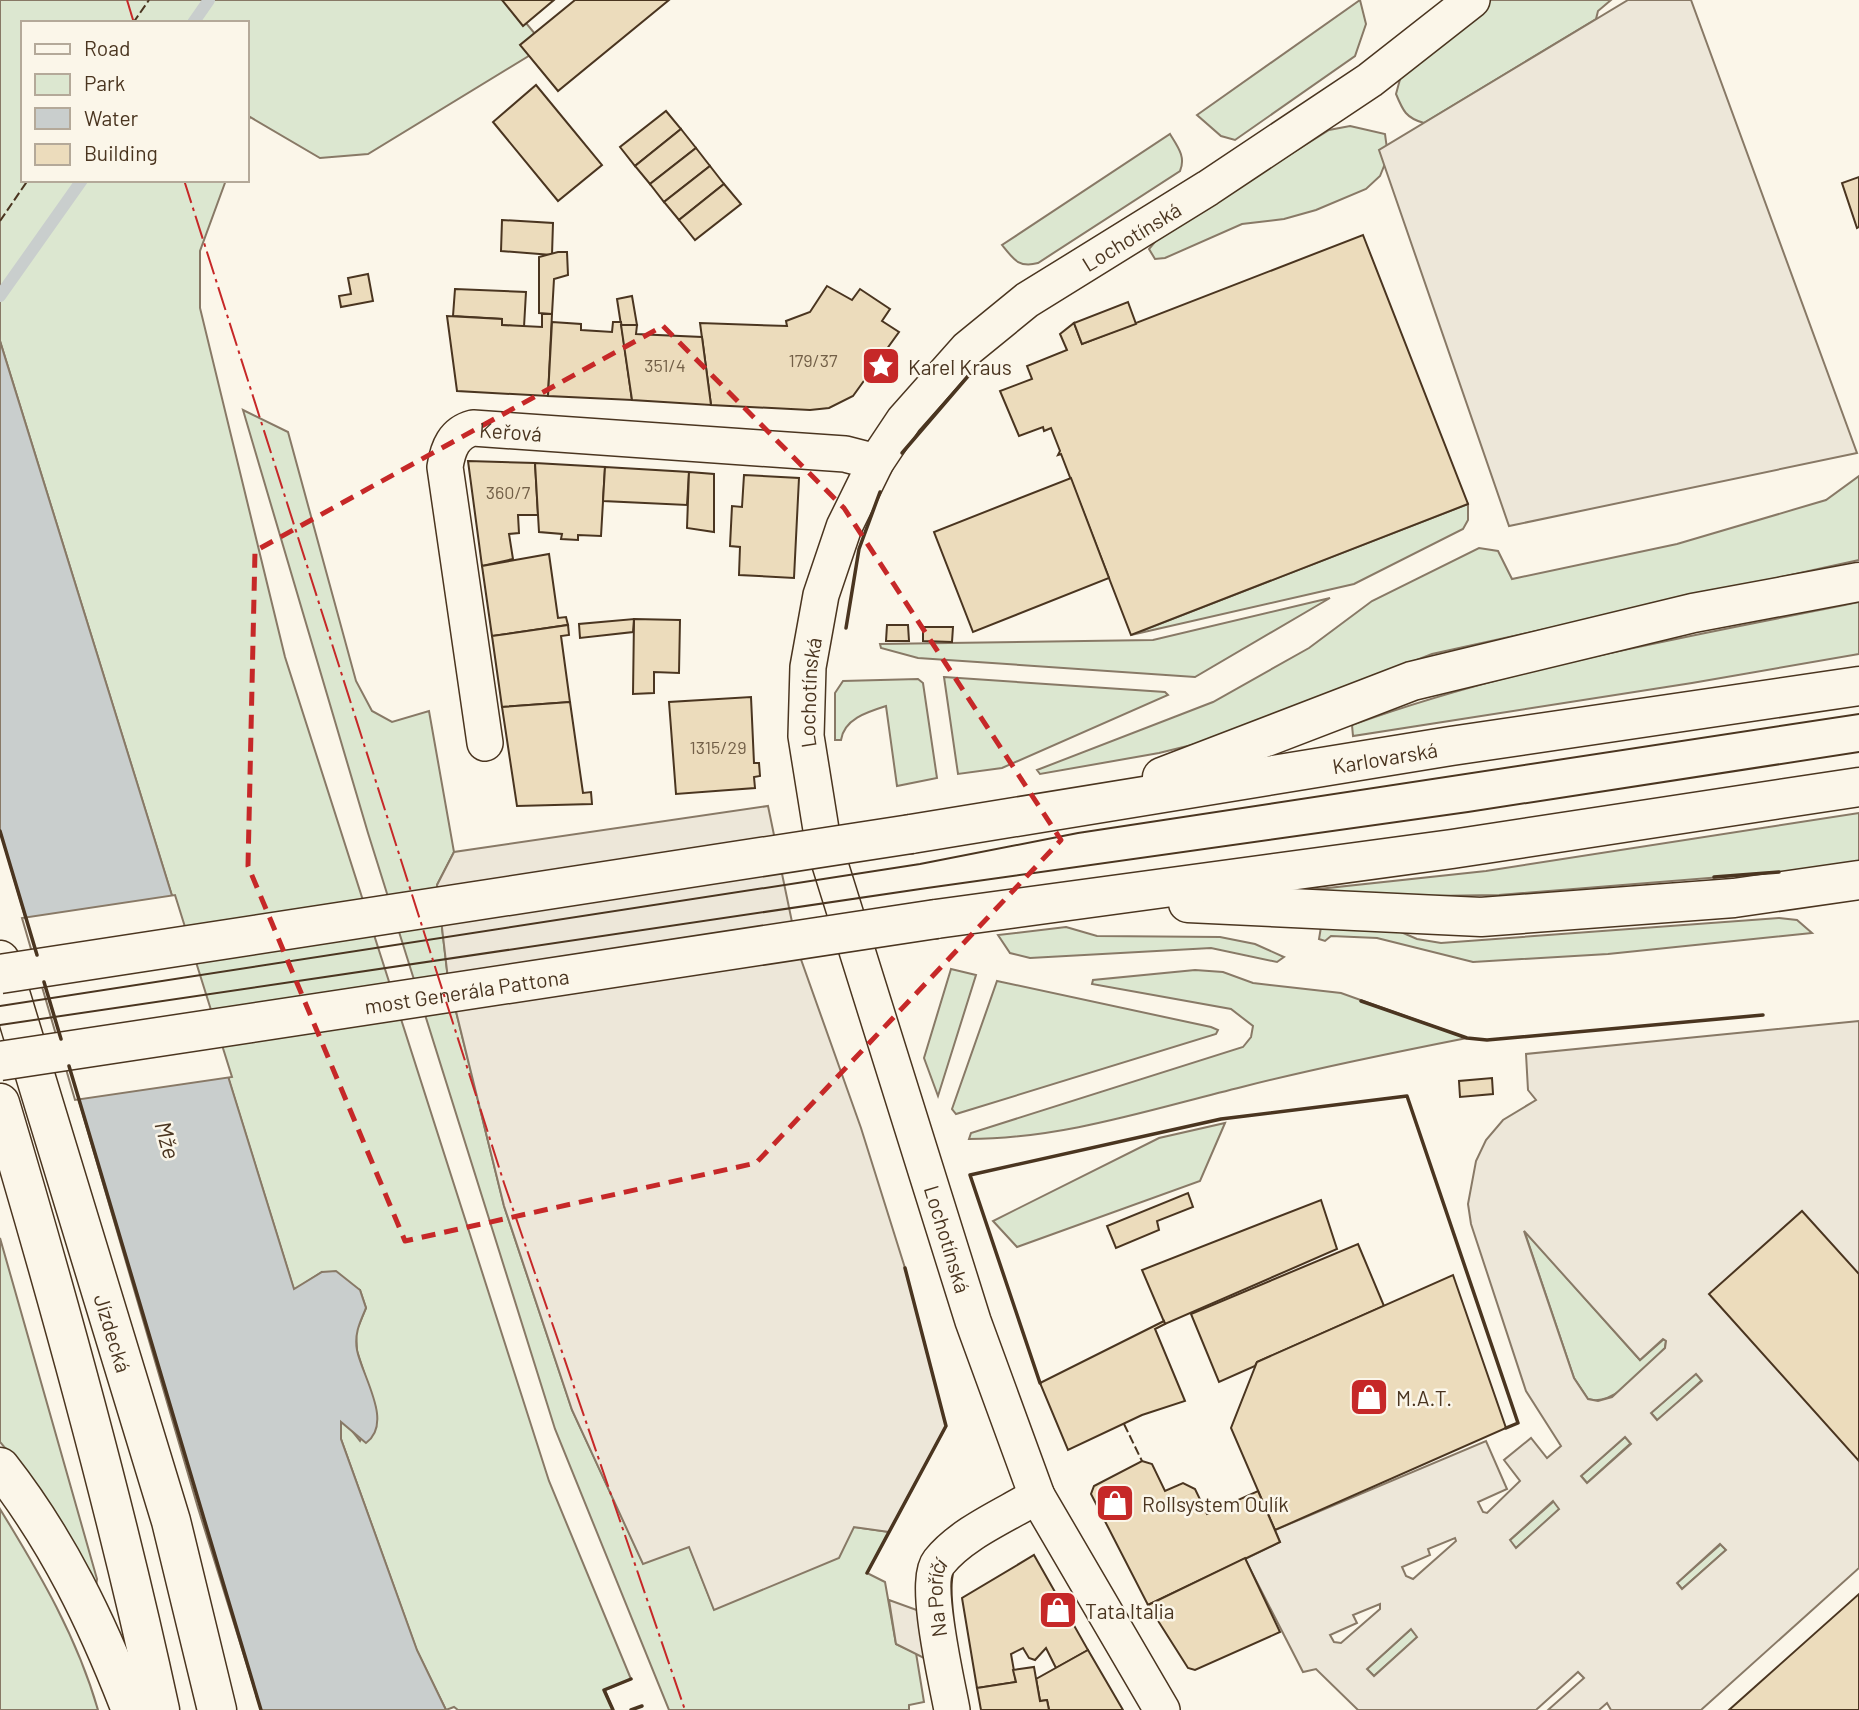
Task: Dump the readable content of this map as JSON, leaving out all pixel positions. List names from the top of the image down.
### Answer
{
  "streets": {
    "main road": ["Karlovarská", "most Generála Pattona", "Jízdecká"],
    "street": ["Lochotínská", "Keřová", "Na Poříčí"]
  },
  "crossings": [
    ["Lochotínská", "Keřová"],
    ["Lochotínská", "Na Poříčí"]
  ],
  "water": ["Mže"],
  "places": {
    "place": ["Karel Kraus"],
    "shop": ["M.A.T.", "Rollsystem Oulík", "Tata Italia"]
  },
  "house_numbers": [
    "179/37",
    "351/4",
    "360/7",
    "1315/29"
  ],
  "legend": [
    "Road",
    "Park",
    "Water",
    "Building"
  ]
}
